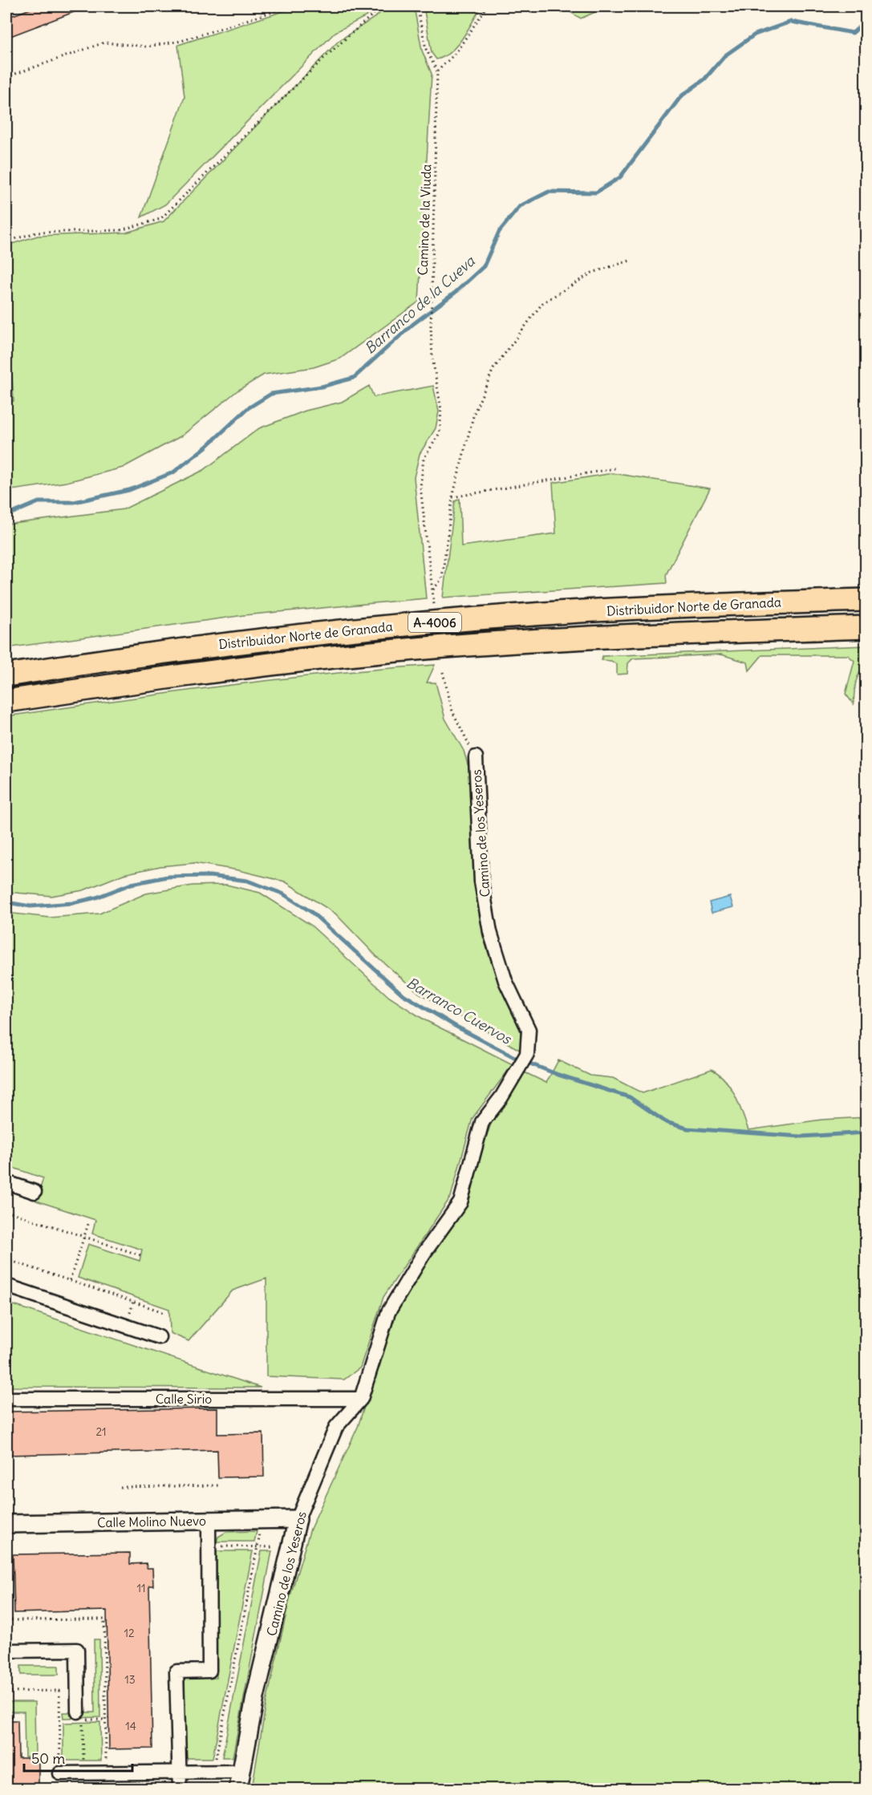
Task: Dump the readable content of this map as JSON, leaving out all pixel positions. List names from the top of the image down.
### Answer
{
  "streets": {
    "main road": ["Distribuidor Norte de Granada", "A-4006"],
    "street": ["Camino de los Yeseros", "Calle Sirio", "Calle Molino Nuevo"],
    "path": ["Camino de la Viuda"]
  },
  "crossings": [
    ["Camino de los Yeseros", "Calle Sirio"],
    ["Camino de los Yeseros", "Calle Molino Nuevo"]
  ],
  "water": ["Barranco de la Cueva", "Barranco Cuervos"],
  "house_numbers": [
    "21",
    "11",
    "12",
    "13",
    "14"
  ],
  "scale_bar": "50 m"
}
